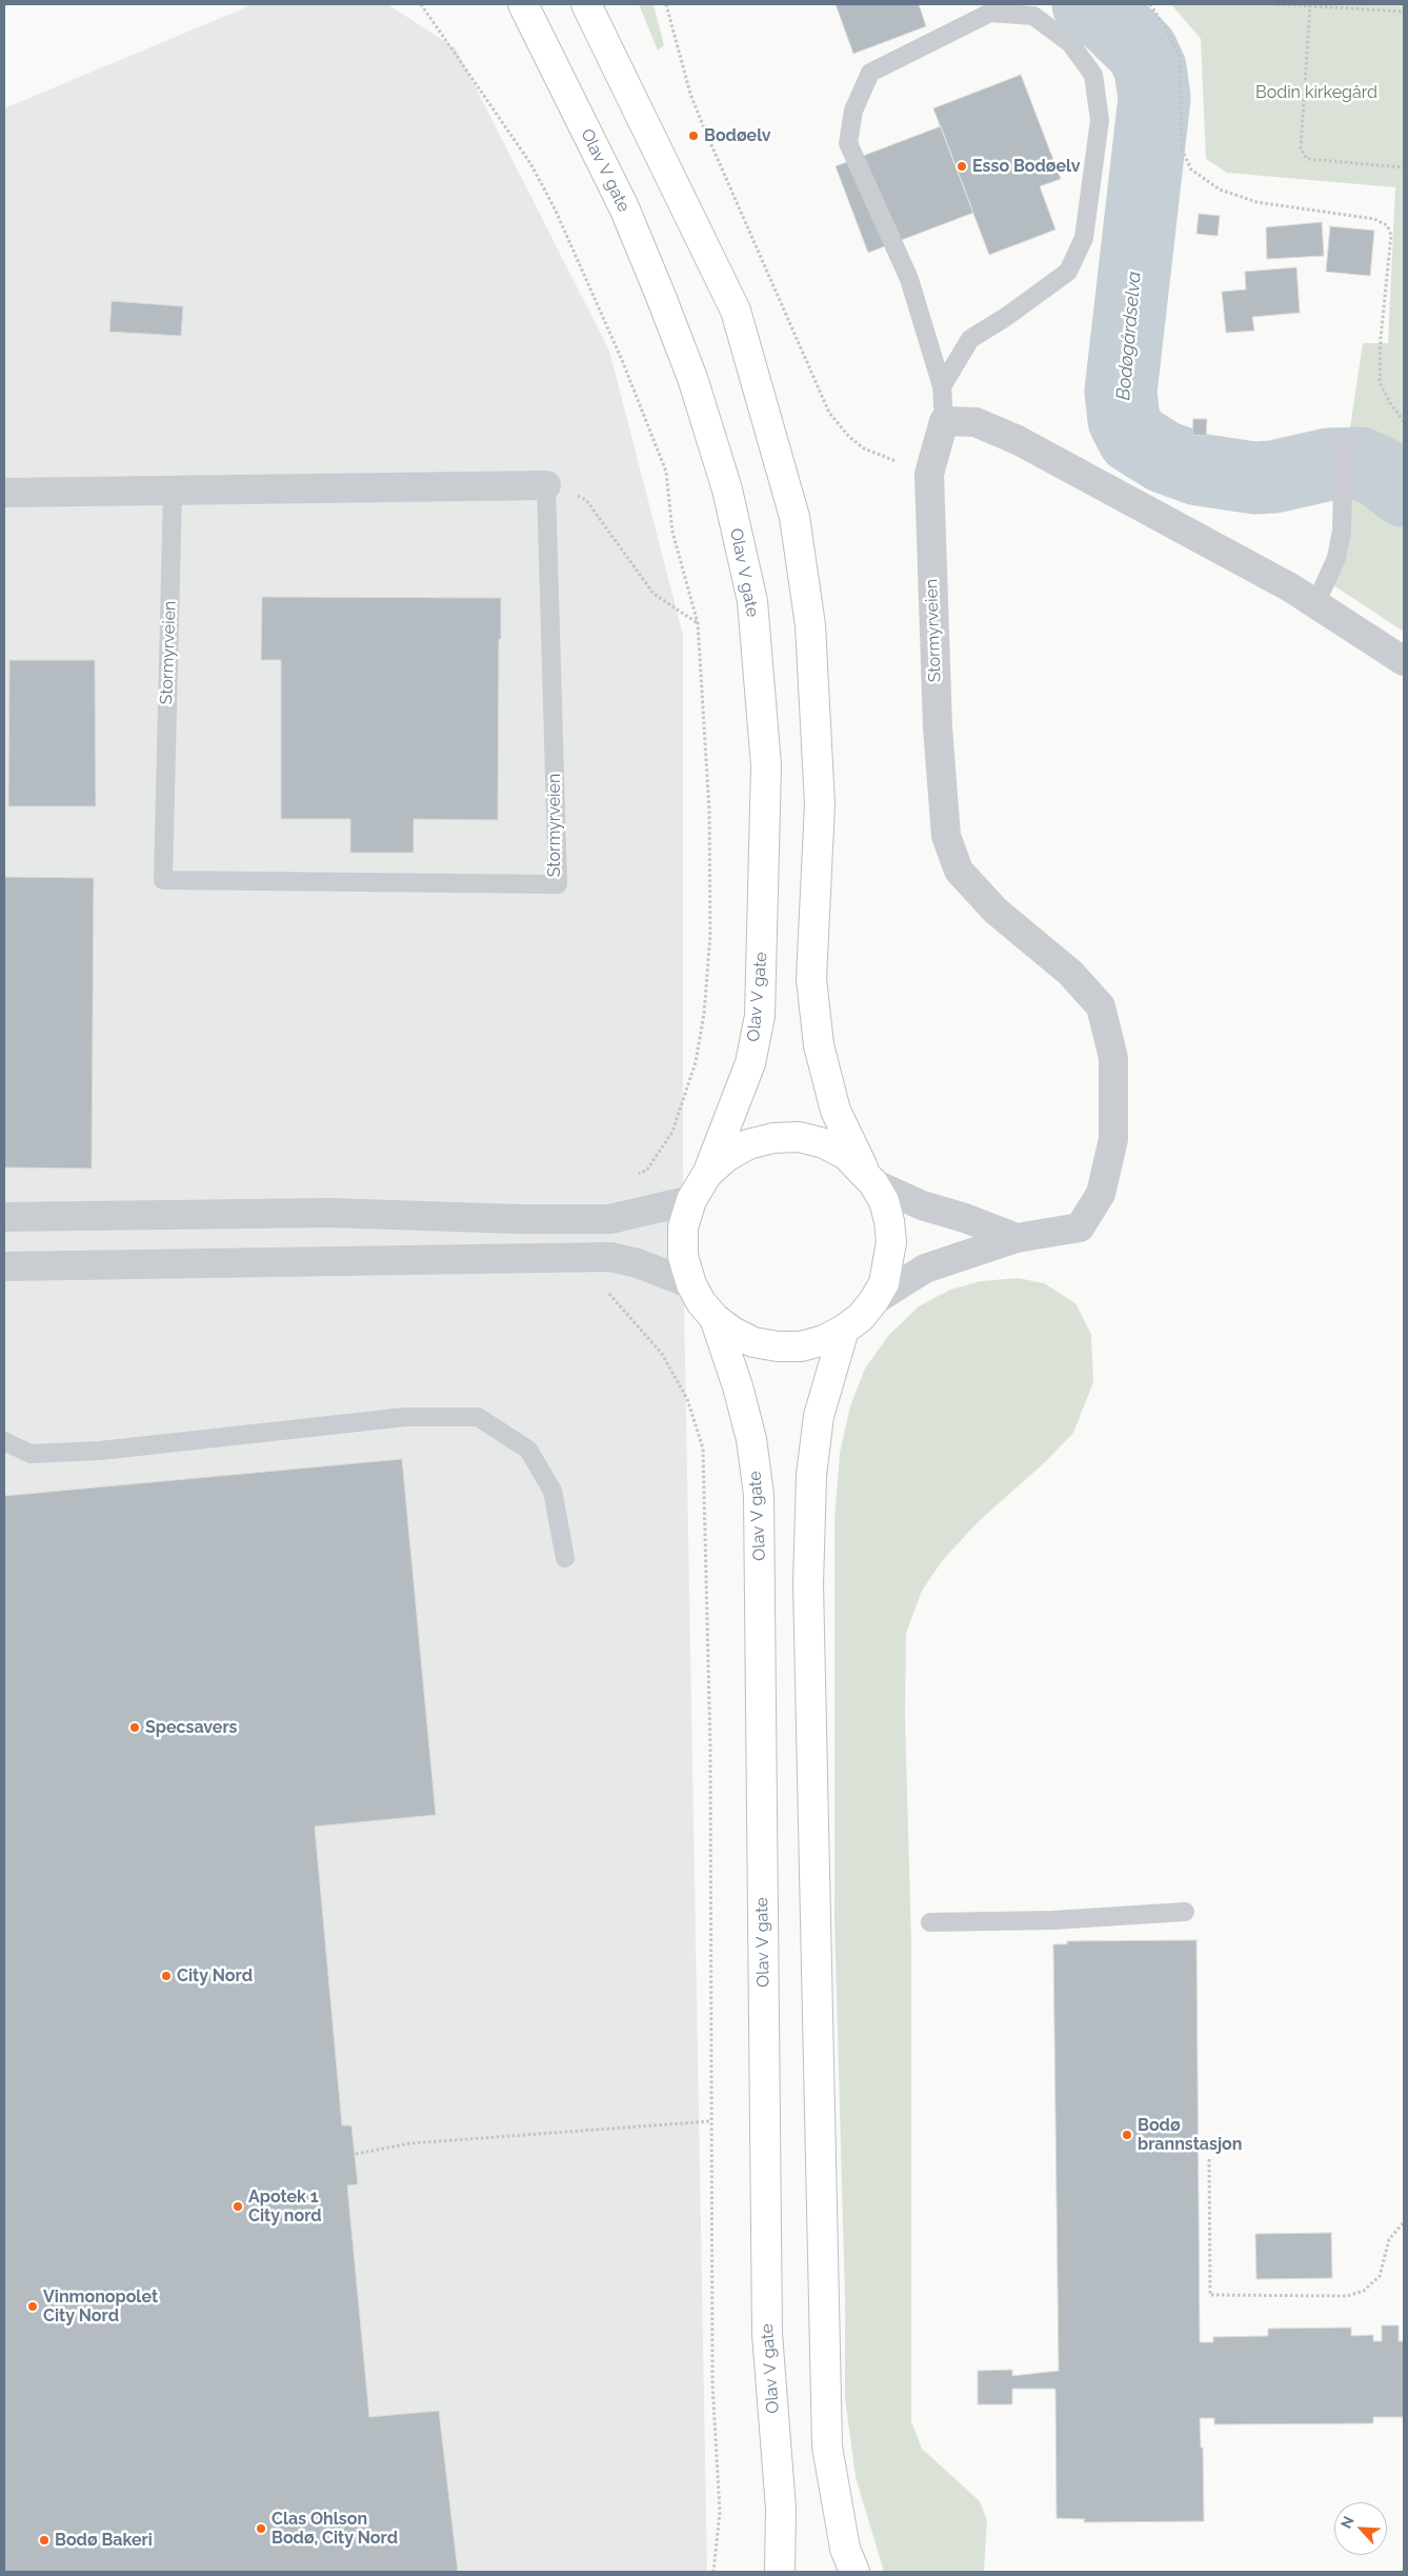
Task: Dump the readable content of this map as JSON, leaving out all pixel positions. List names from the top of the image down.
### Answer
{
  "streets": {
    "highway": ["Olav V gate"],
    "street": ["Stormyrveien"]
  },
  "crossings": [
    ["Olav V gate", "Stormyrveien"]
  ],
  "water": ["Bodøgårdselva"],
  "parks": ["Bodin kirkegård"],
  "places": [
    "Bodøelv",
    "Esso Bodøelv",
    "Specsavers",
    "City Nord",
    "Bodø brannstasjon",
    "Apotek 1 City nord",
    "Vinmonopolet City Nord",
    "Clas Ohlson Bodø, City Nord",
    "Bodø Bakeri"
  ],
  "north": "top left"
}
